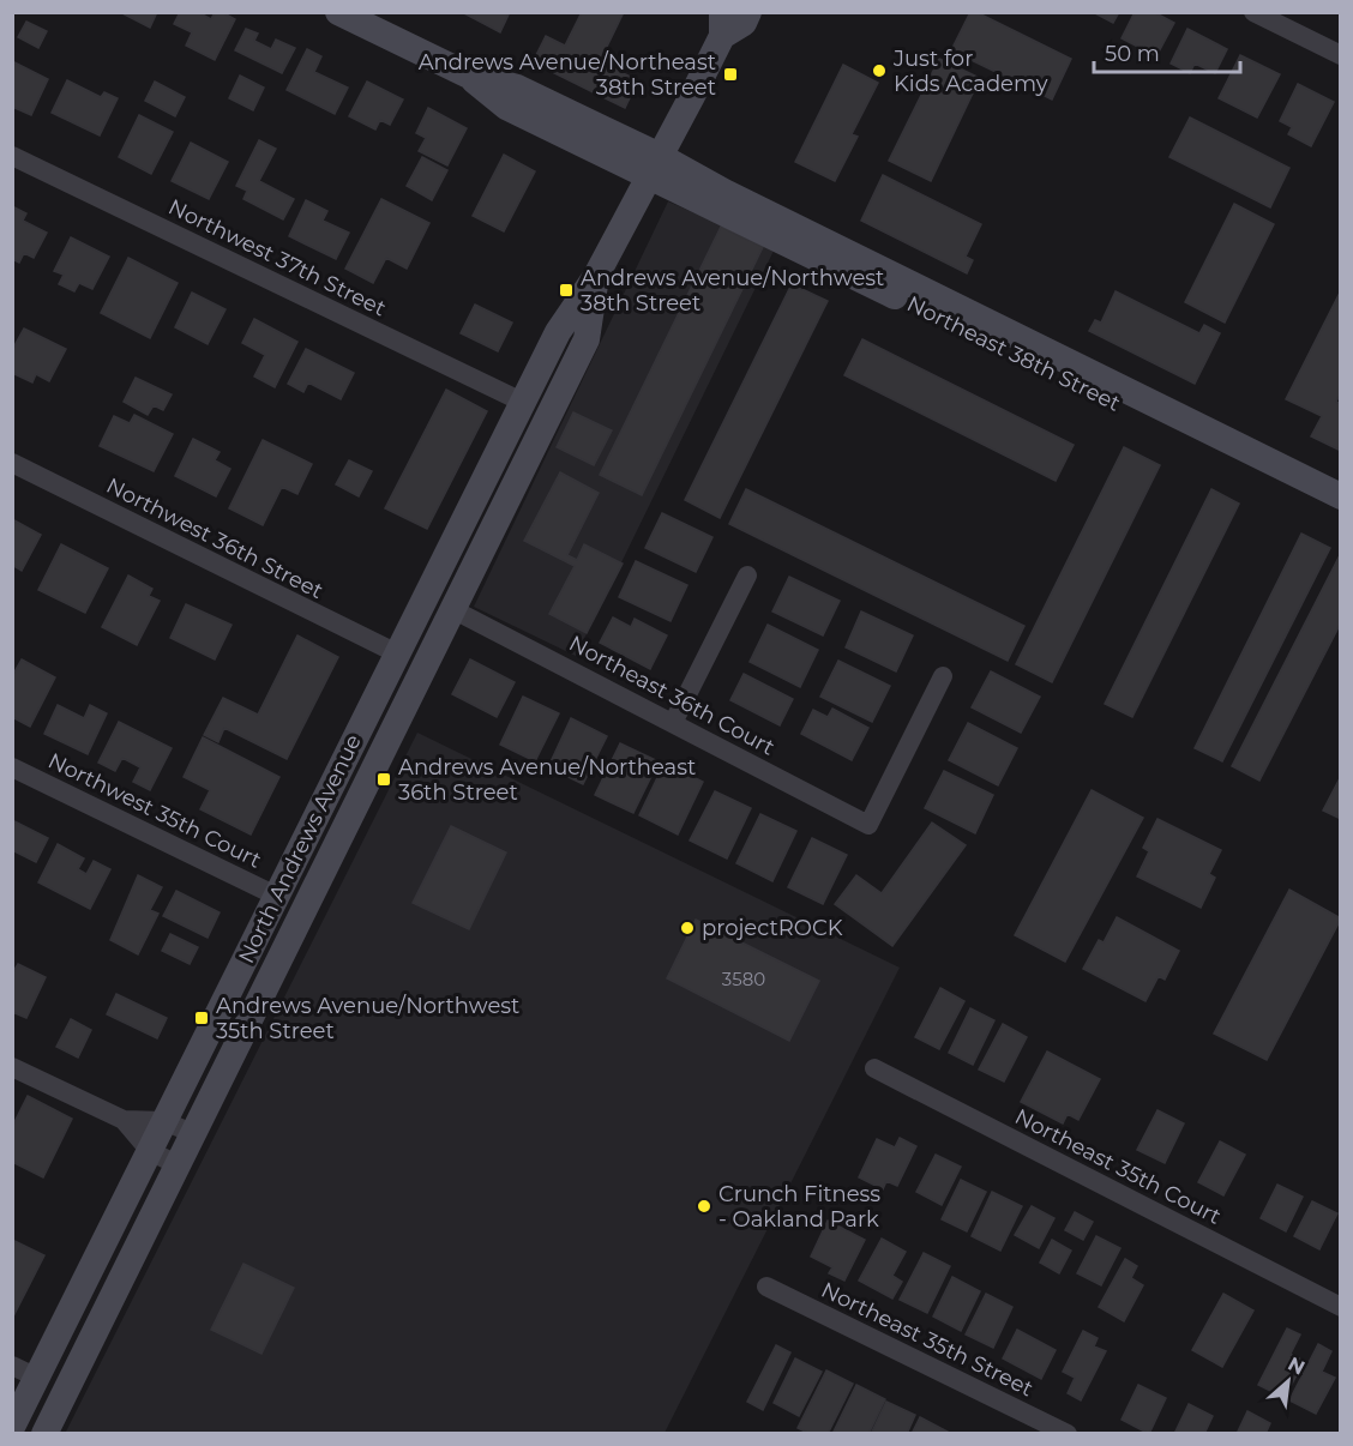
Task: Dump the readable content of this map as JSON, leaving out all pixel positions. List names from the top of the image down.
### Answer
{
  "streets": {
    "main road": ["Northeast 38th Street", "North Andrews Avenue"],
    "street": [
      "Northwest 37th Street",
      "Northwest 36th Street",
      "Northeast 36th Court",
      "Northwest 35th Court",
      "Northeast 35th Court",
      "Northeast 35th Street"
    ]
  },
  "crossings": [
    ["Northwest 37th Street", "North Andrews Avenue"],
    ["Northeast 38th Street", "North Andrews Avenue"],
    ["Northwest 36th Street", "North Andrews Avenue"],
    ["Northeast 36th Court", "North Andrews Avenue"],
    ["Northwest 35th Court", "North Andrews Avenue"]
  ],
  "places": {
    "other": ["Just for Kids Academy", "projectROCK", "Crunch Fitness - Oakland Park"],
    "transit": [
      "Andrews Avenue/Northeast 38th Street",
      "Andrews Avenue/Northwest 38th Street",
      "Andrews Avenue/Northeast 36th Street",
      "Andrews Avenue/Northwest 35th Street"
    ]
  },
  "house_numbers": ["3580"],
  "scale_bar": "50 m",
  "north": "top right"
}
